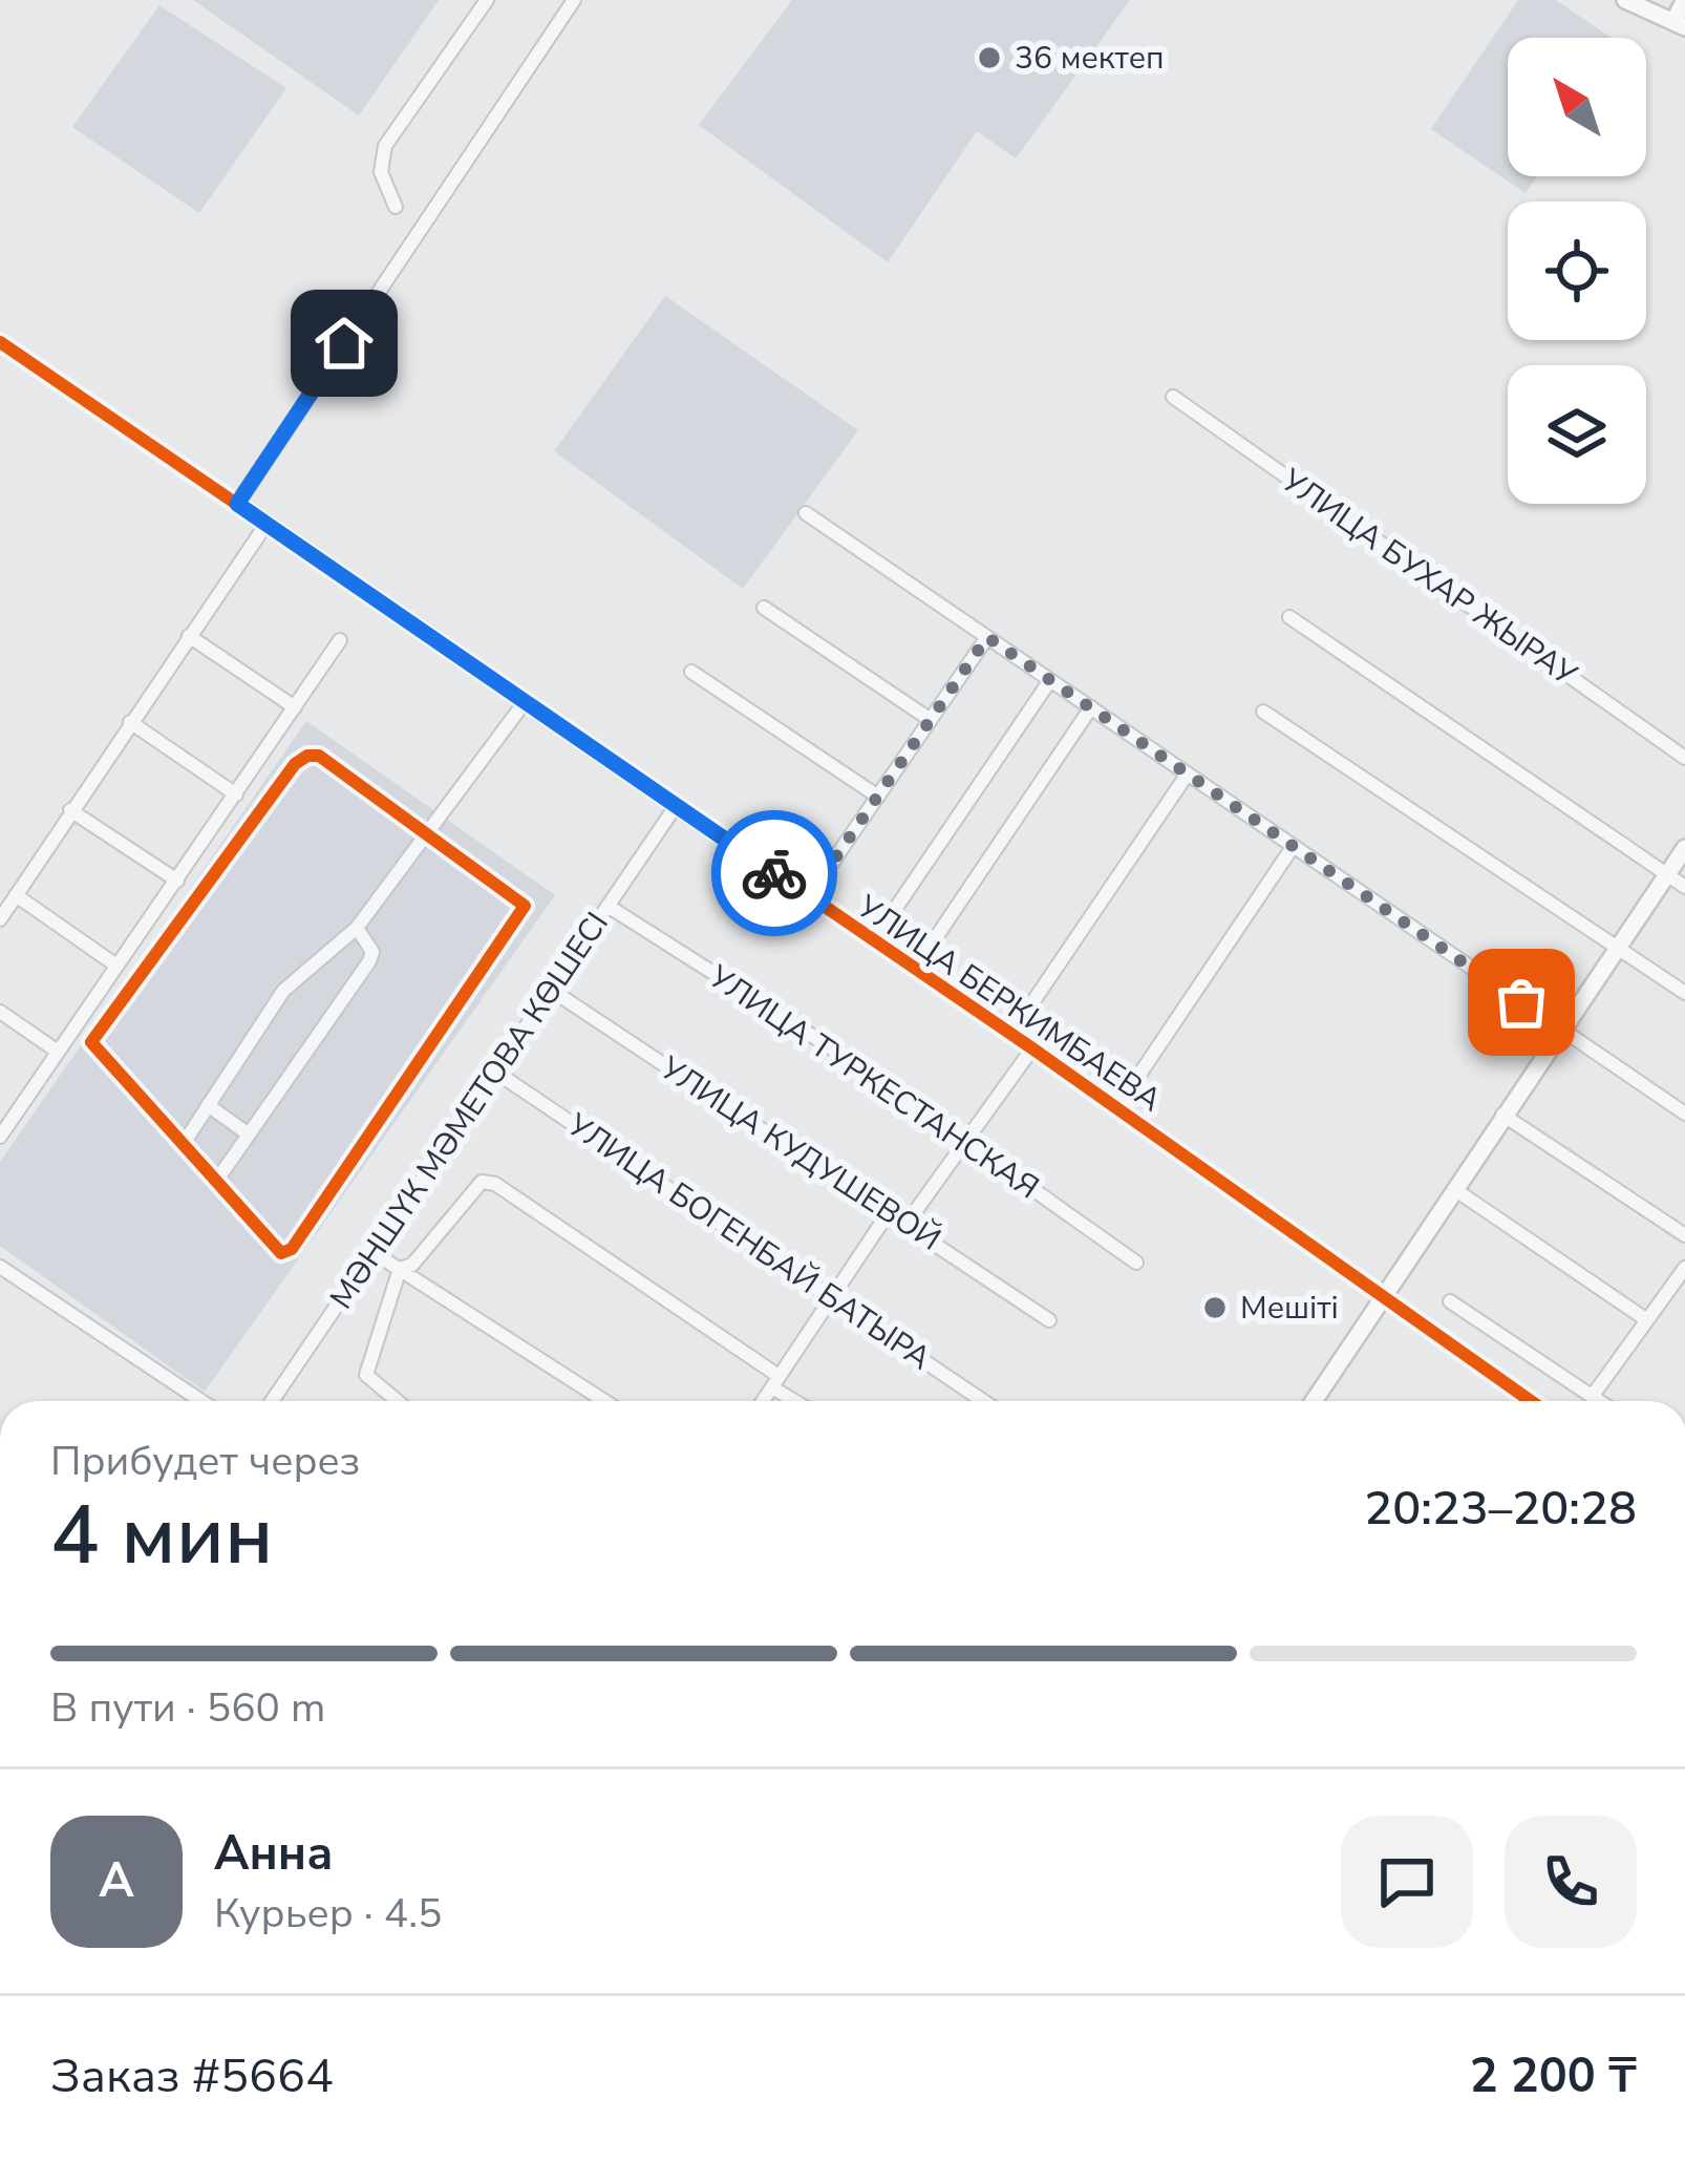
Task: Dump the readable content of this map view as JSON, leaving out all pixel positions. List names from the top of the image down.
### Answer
{
  "streets": {
    "street": [
      "УЛИЦА БУХАР ЖЫРАУ",
      "УЛИЦА БЕРКИМБАЕВА",
      "УЛИЦА ТУРКЕСТАНСКАЯ",
      "МӘНШҮК МӘМЕТОВА КӨШЕСІ",
      "УЛИЦА КУДУШЕВОЙ",
      "УЛИЦА БОГЕНБАЙ БАТЫРА"
    ]
  },
  "crossings": [
    ["УЛИЦА БЕРКИМБАЕВА", "МӘНШҮК МӘМЕТОВА КӨШЕСІ"],
    ["УЛИЦА ТУРКЕСТАНСКАЯ", "МӘНШҮК МӘМЕТОВА КӨШЕСІ"],
    ["МӘНШҮК МӘМЕТОВА КӨШЕСІ", "УЛИЦА КУДУШЕВОЙ"],
    ["МӘНШҮК МӘМЕТОВА КӨШЕСІ", "УЛИЦА БОГЕНБАЙ БАТЫРА"]
  ],
  "places": ["36 мектеп", "Мешіті"],
  "north": "top left",
  "page": {
    "heading": ["4 мин", "Прибудет через", "20:23–20:28"],
    "panel": [
      "Анна",
      "Курьер · 4.5",
      "Заказ #5664",
      "2 200 ₸"
    ],
    "bar": "В пути · 560 m",
    "round": "А"
  }
}
